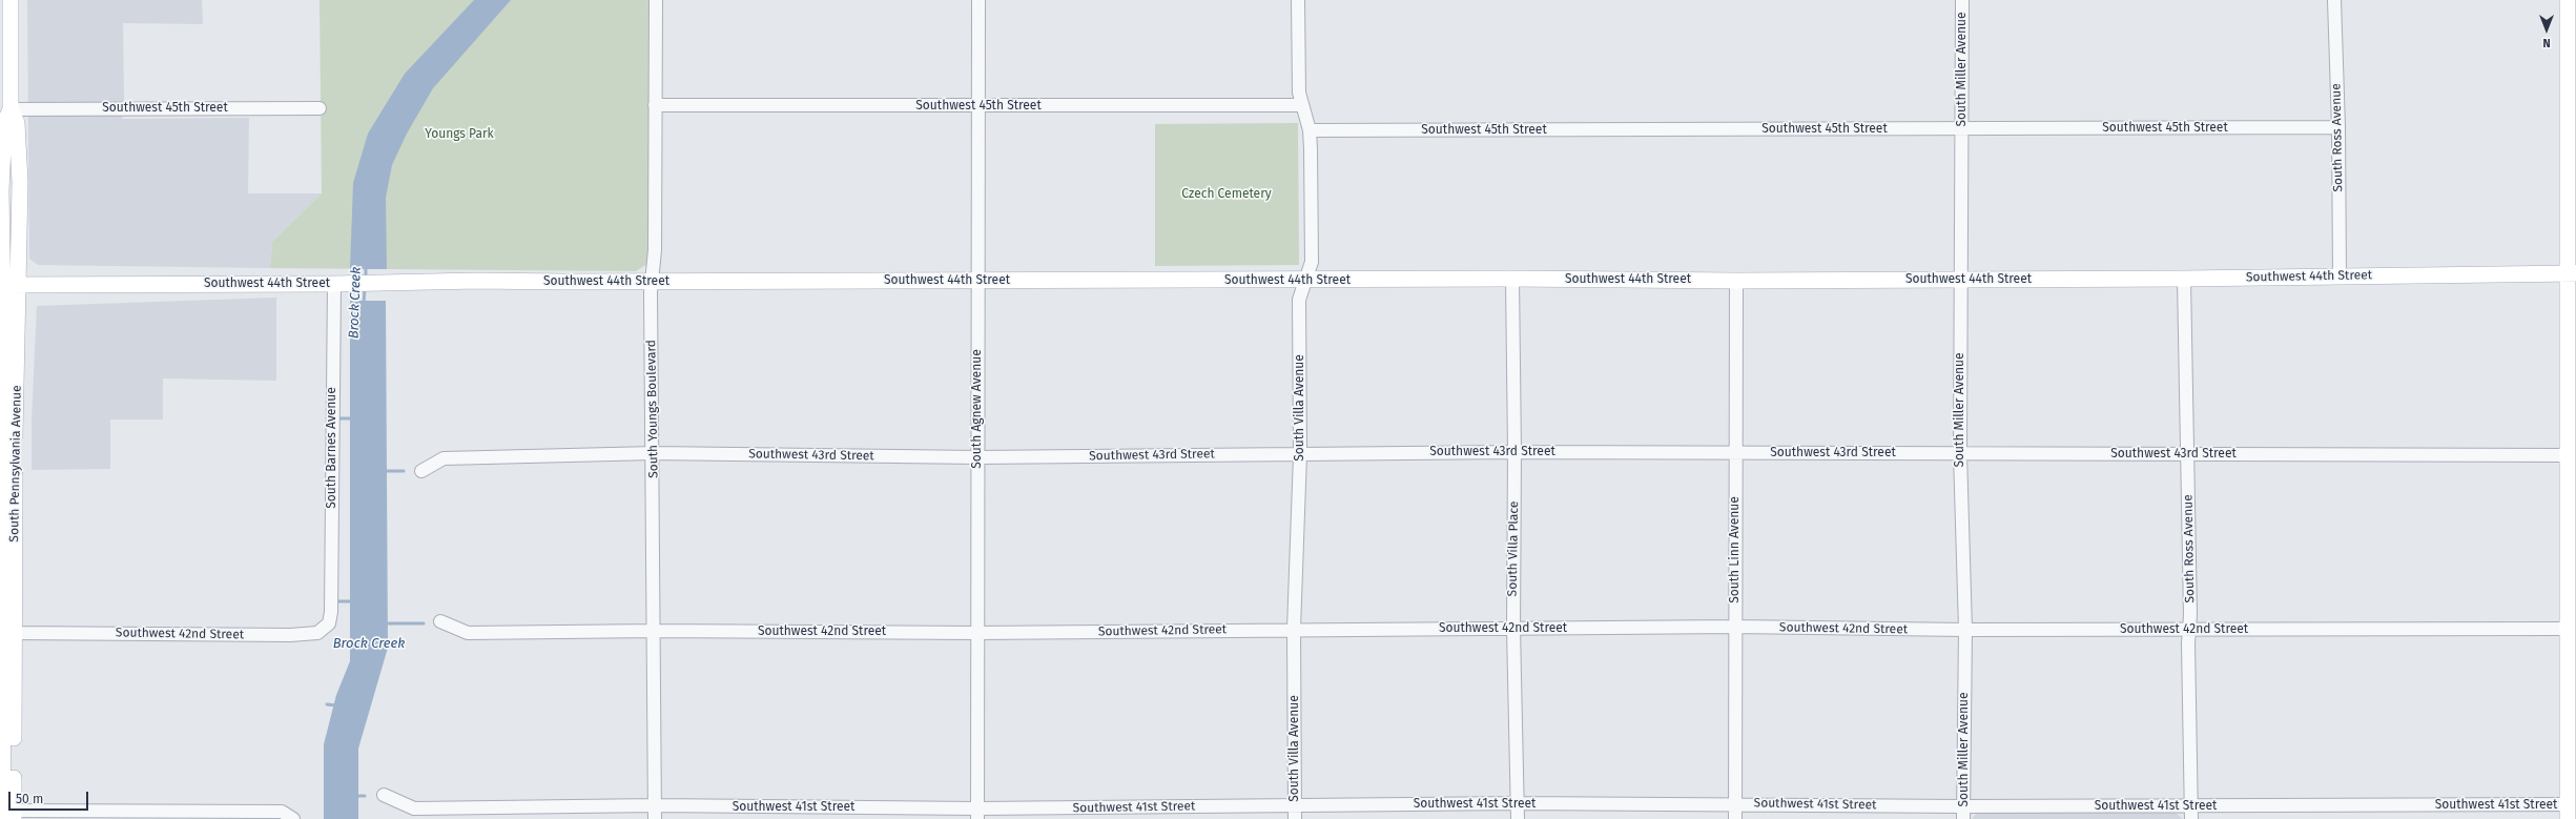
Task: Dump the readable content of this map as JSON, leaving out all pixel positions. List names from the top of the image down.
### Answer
{
  "streets": {
    "main road": ["Southwest 44th Street", "South Pennsylvania Avenue"],
    "street": [
      "South Miller Avenue",
      "Southwest 45th Street",
      "South Ross Avenue",
      "South Villa Avenue",
      "South Youngs Boulevard",
      "South Agnew Avenue",
      "South Barnes Avenue",
      "Southwest 43rd Street",
      "South Villa Place",
      "South Linn Avenue",
      "Southwest 42nd Street",
      "Southwest 41st Street"
    ]
  },
  "crossings": [
    ["South Miller Avenue", "Southwest 45th Street"],
    ["South Miller Avenue", "Southwest 44th Street"],
    ["South Miller Avenue", "Southwest 43rd Street"],
    ["South Miller Avenue", "Southwest 42nd Street"],
    ["South Miller Avenue", "Southwest 41st Street"],
    ["Southwest 45th Street", "South Ross Avenue"],
    ["Southwest 45th Street", "South Villa Avenue"],
    ["Southwest 45th Street", "South Youngs Boulevard"],
    ["Southwest 45th Street", "South Agnew Avenue"],
    ["Southwest 45th Street", "South Pennsylvania Avenue"],
    ["South Ross Avenue", "Southwest 44th Street"],
    ["South Ross Avenue", "Southwest 43rd Street"],
    ["South Ross Avenue", "Southwest 42nd Street"],
    ["South Ross Avenue", "Southwest 41st Street"],
    ["Southwest 44th Street", "South Villa Avenue"],
    ["Southwest 44th Street", "South Youngs Boulevard"],
    ["Southwest 44th Street", "South Agnew Avenue"],
    ["Southwest 44th Street", "South Barnes Avenue"],
    ["Southwest 44th Street", "South Pennsylvania Avenue"],
    ["Southwest 44th Street", "South Villa Place"],
    ["Southwest 44th Street", "South Linn Avenue"],
    ["South Villa Avenue", "Southwest 43rd Street"],
    ["South Villa Avenue", "Southwest 42nd Street"],
    ["South Villa Avenue", "Southwest 41st Street"],
    ["South Youngs Boulevard", "Southwest 43rd Street"],
    ["South Youngs Boulevard", "Southwest 42nd Street"],
    ["South Youngs Boulevard", "Southwest 41st Street"],
    ["South Agnew Avenue", "Southwest 43rd Street"],
    ["South Agnew Avenue", "Southwest 42nd Street"],
    ["South Agnew Avenue", "Southwest 41st Street"],
    ["South Barnes Avenue", "Southwest 42nd Street"],
    ["Southwest 43rd Street", "South Villa Place"],
    ["Southwest 43rd Street", "South Linn Avenue"],
    ["South Pennsylvania Avenue", "Southwest 42nd Street"],
    ["South Villa Place", "Southwest 42nd Street"],
    ["South Villa Place", "Southwest 41st Street"],
    ["South Linn Avenue", "Southwest 42nd Street"],
    ["South Linn Avenue", "Southwest 41st Street"]
  ],
  "water": ["Brock Creek"],
  "parks": ["Youngs Park", "Czech Cemetery"],
  "scale_bar": "50 m",
  "north": "bottom"
}
